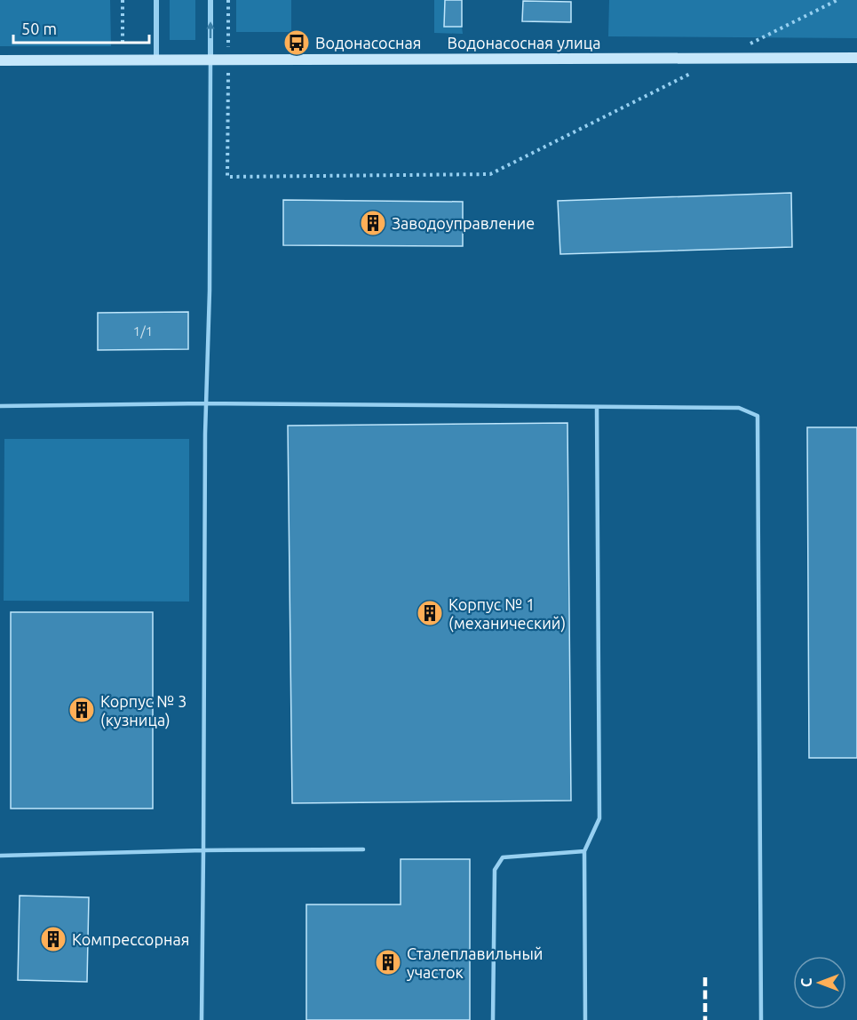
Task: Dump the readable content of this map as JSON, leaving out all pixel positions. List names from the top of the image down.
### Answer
{
  "streets": {
    "street": ["Водонасосная улица"]
  },
  "places": {
    "bus stop": ["Водонасосная"],
    "building": [
      "Заводоуправление",
      "Корпус № 1 (механический)",
      "Корпус № 3 (кузница)",
      "Компрессорная",
      "Сталеплавильный участок"
    ]
  },
  "house_numbers": ["1/1"],
  "scale_bar": "50 m",
  "north": "left"
}
